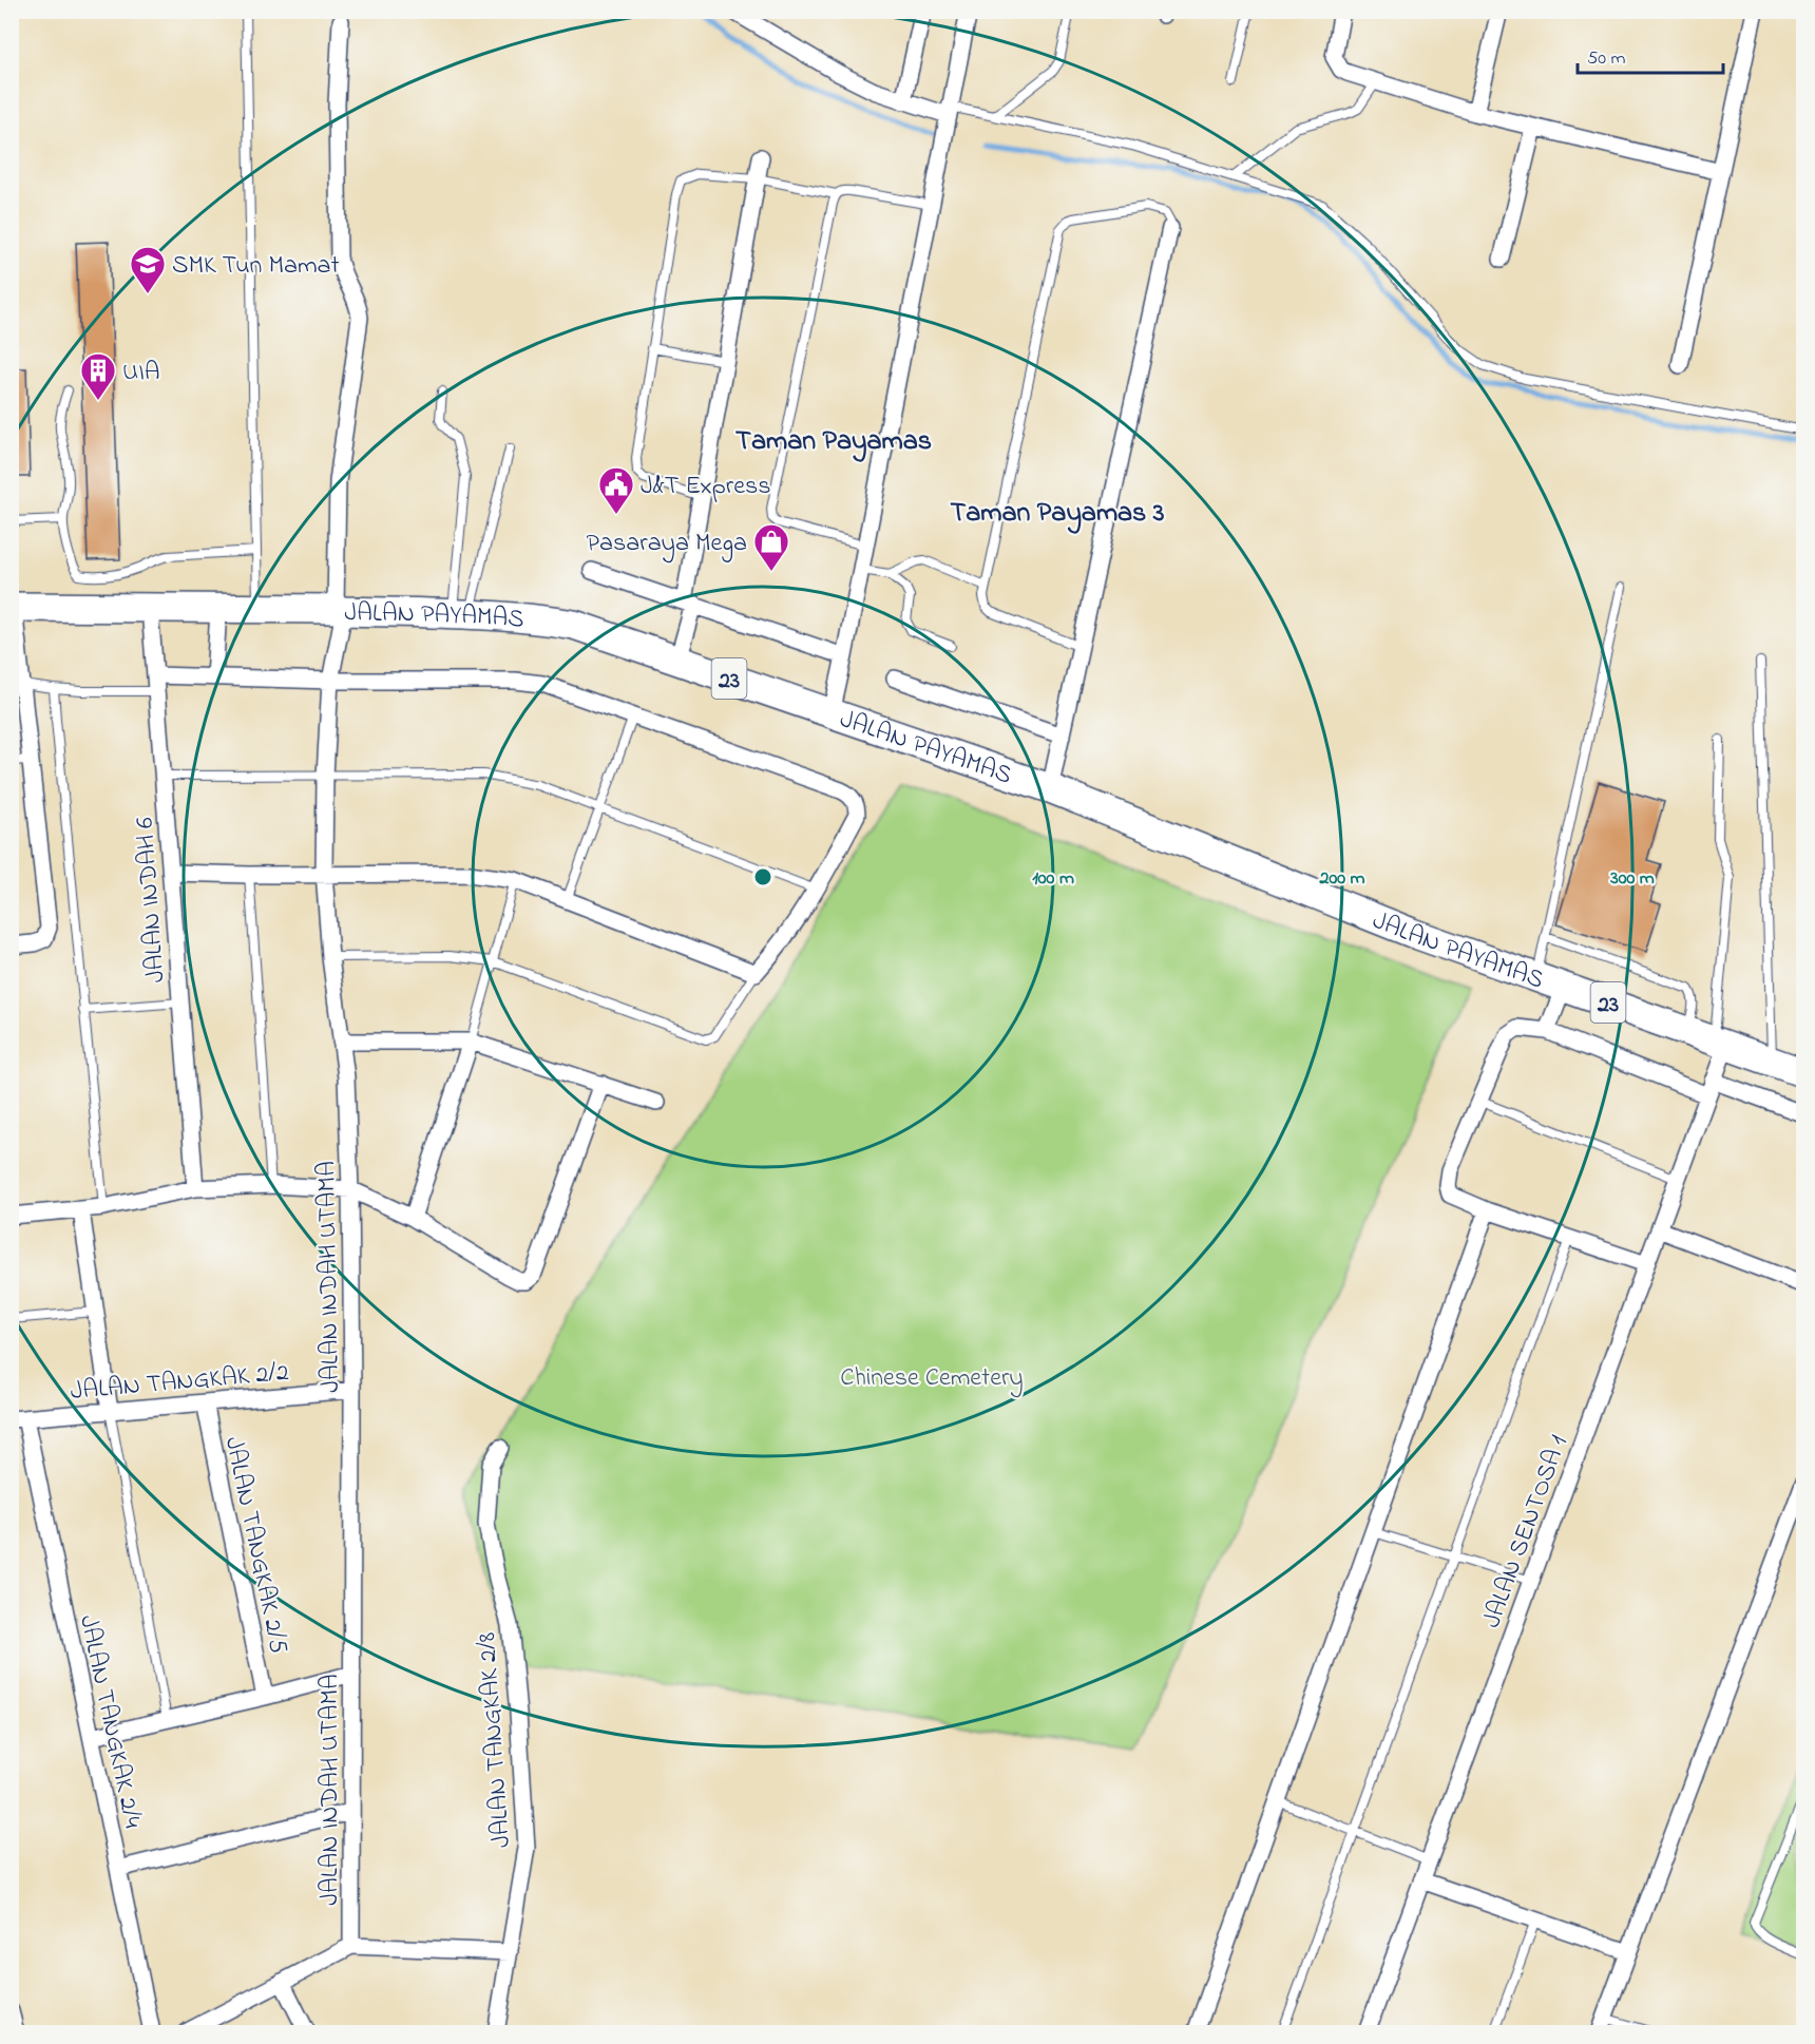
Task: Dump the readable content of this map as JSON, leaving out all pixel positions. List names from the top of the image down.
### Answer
{
  "streets": {
    "highway": ["JALAN PAYAMAS", "23"],
    "street": [
      "JALAN INDAH 6",
      "JALAN INDAH UTAMA",
      "JALAN TANGKAK 2/2",
      "JALAN SENTOSA 1",
      "JALAN TANGKAK 2/5",
      "JALAN TANGKAK 2/4",
      "JALAN TANGKAK 2/8"
    ]
  },
  "crossings": [
    ["JALAN PAYAMAS", "JALAN INDAH 6"],
    ["JALAN PAYAMAS", "JALAN INDAH UTAMA"],
    ["JALAN PAYAMAS", "JALAN SENTOSA 1"],
    ["JALAN INDAH UTAMA", "JALAN TANGKAK 2/2"],
    ["JALAN TANGKAK 2/2", "JALAN TANGKAK 2/5"],
    ["JALAN TANGKAK 2/2", "JALAN TANGKAK 2/4"]
  ],
  "districts": ["Taman Payamas", "Taman Payamas 3"],
  "parks": ["Chinese Cemetery"],
  "places": {
    "school or university": ["SMK Tun Mamat"],
    "building": ["UIA"],
    "public building": ["J&T Express"],
    "shop": ["Pasaraya Mega"]
  },
  "scale_bar": "50 m",
  "rings": ["100 m", "200 m", "300 m"]
}
